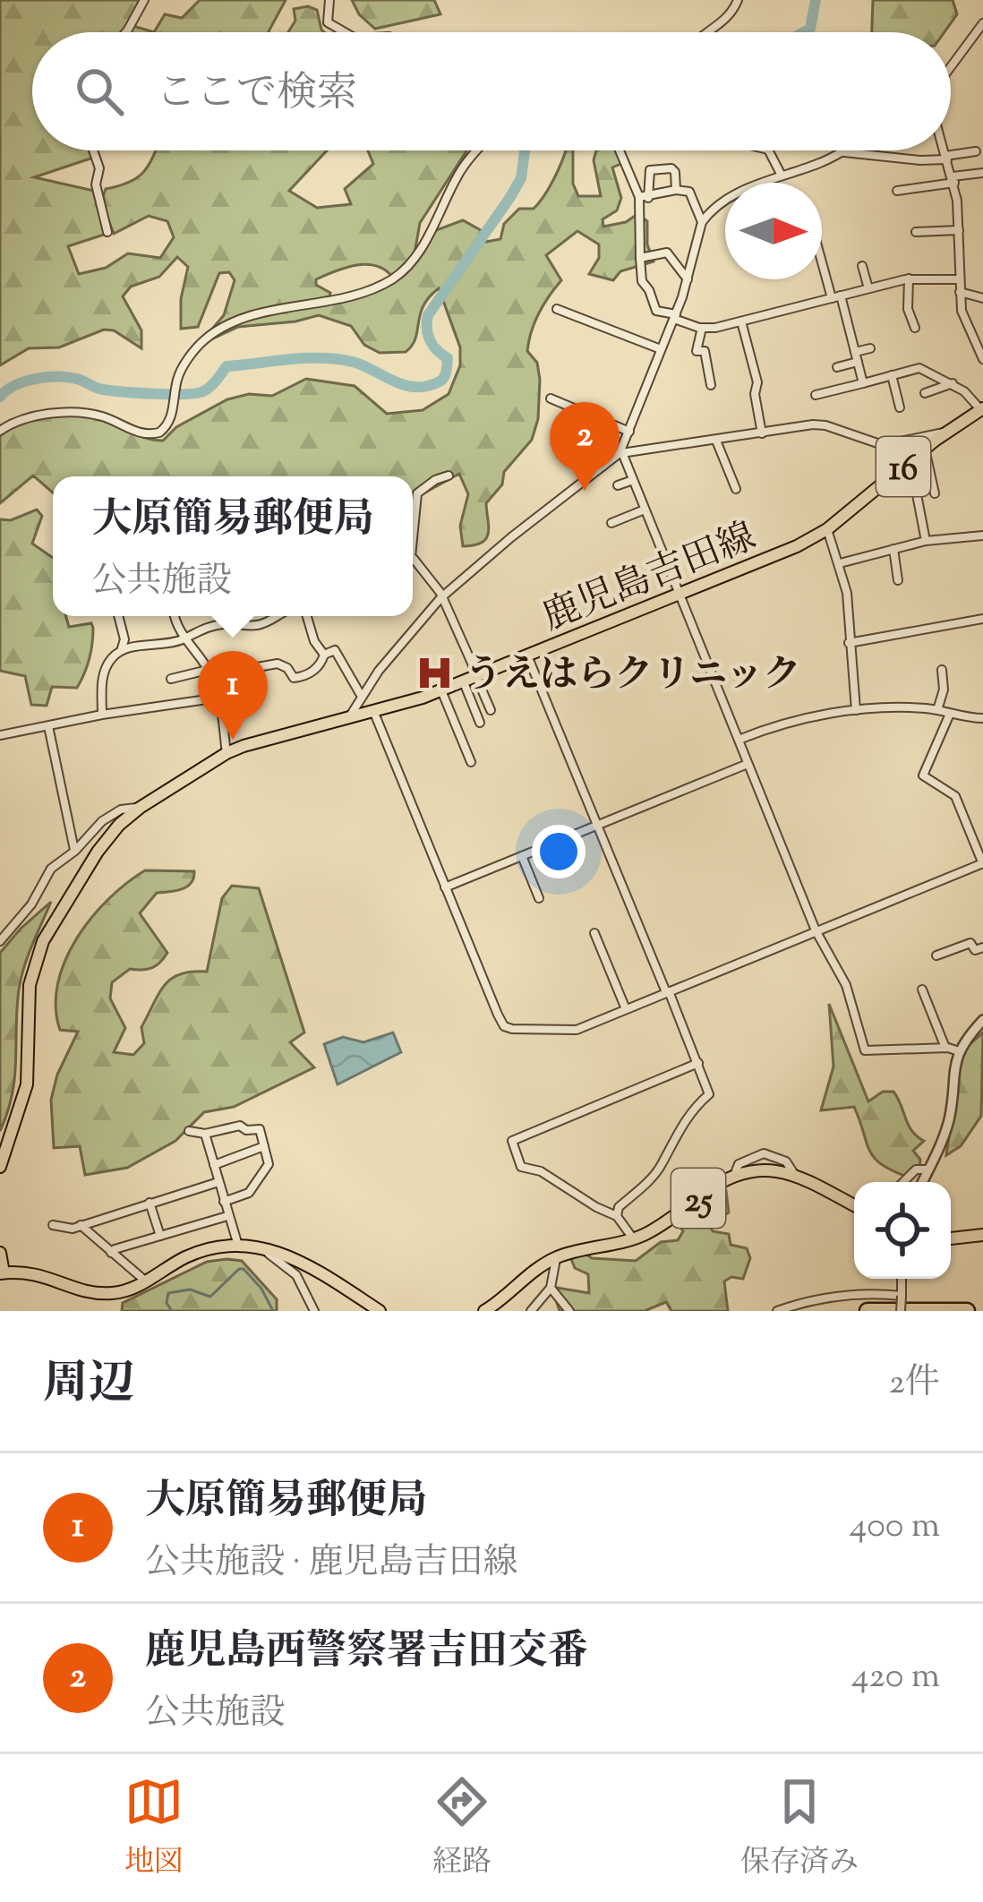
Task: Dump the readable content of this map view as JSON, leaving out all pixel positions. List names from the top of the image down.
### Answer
{
  "streets": {
    "main road": ["16", "鹿児島吉田線", "25"]
  },
  "places": {
    "hospital": ["うえはらクリニック"]
  },
  "north": "right",
  "page": {
    "search": "ここで検索",
    "pins": ["2", "1"],
    "popup": ["大原簡易郵便局", "公共施設"],
    "heading": ["周辺", "2件"],
    "list": [
      {
        "mark": "1",
        "name": "大原簡易郵便局",
        "note": "公共施設 · 鹿児島吉田線",
        "value": "400 m"
      },
      {
        "mark": "2",
        "name": "鹿児島西警察署吉田交番",
        "note": "公共施設",
        "value": "420 m"
      }
    ],
    "nav": ["地図", "経路", "保存済み"]
  }
}
